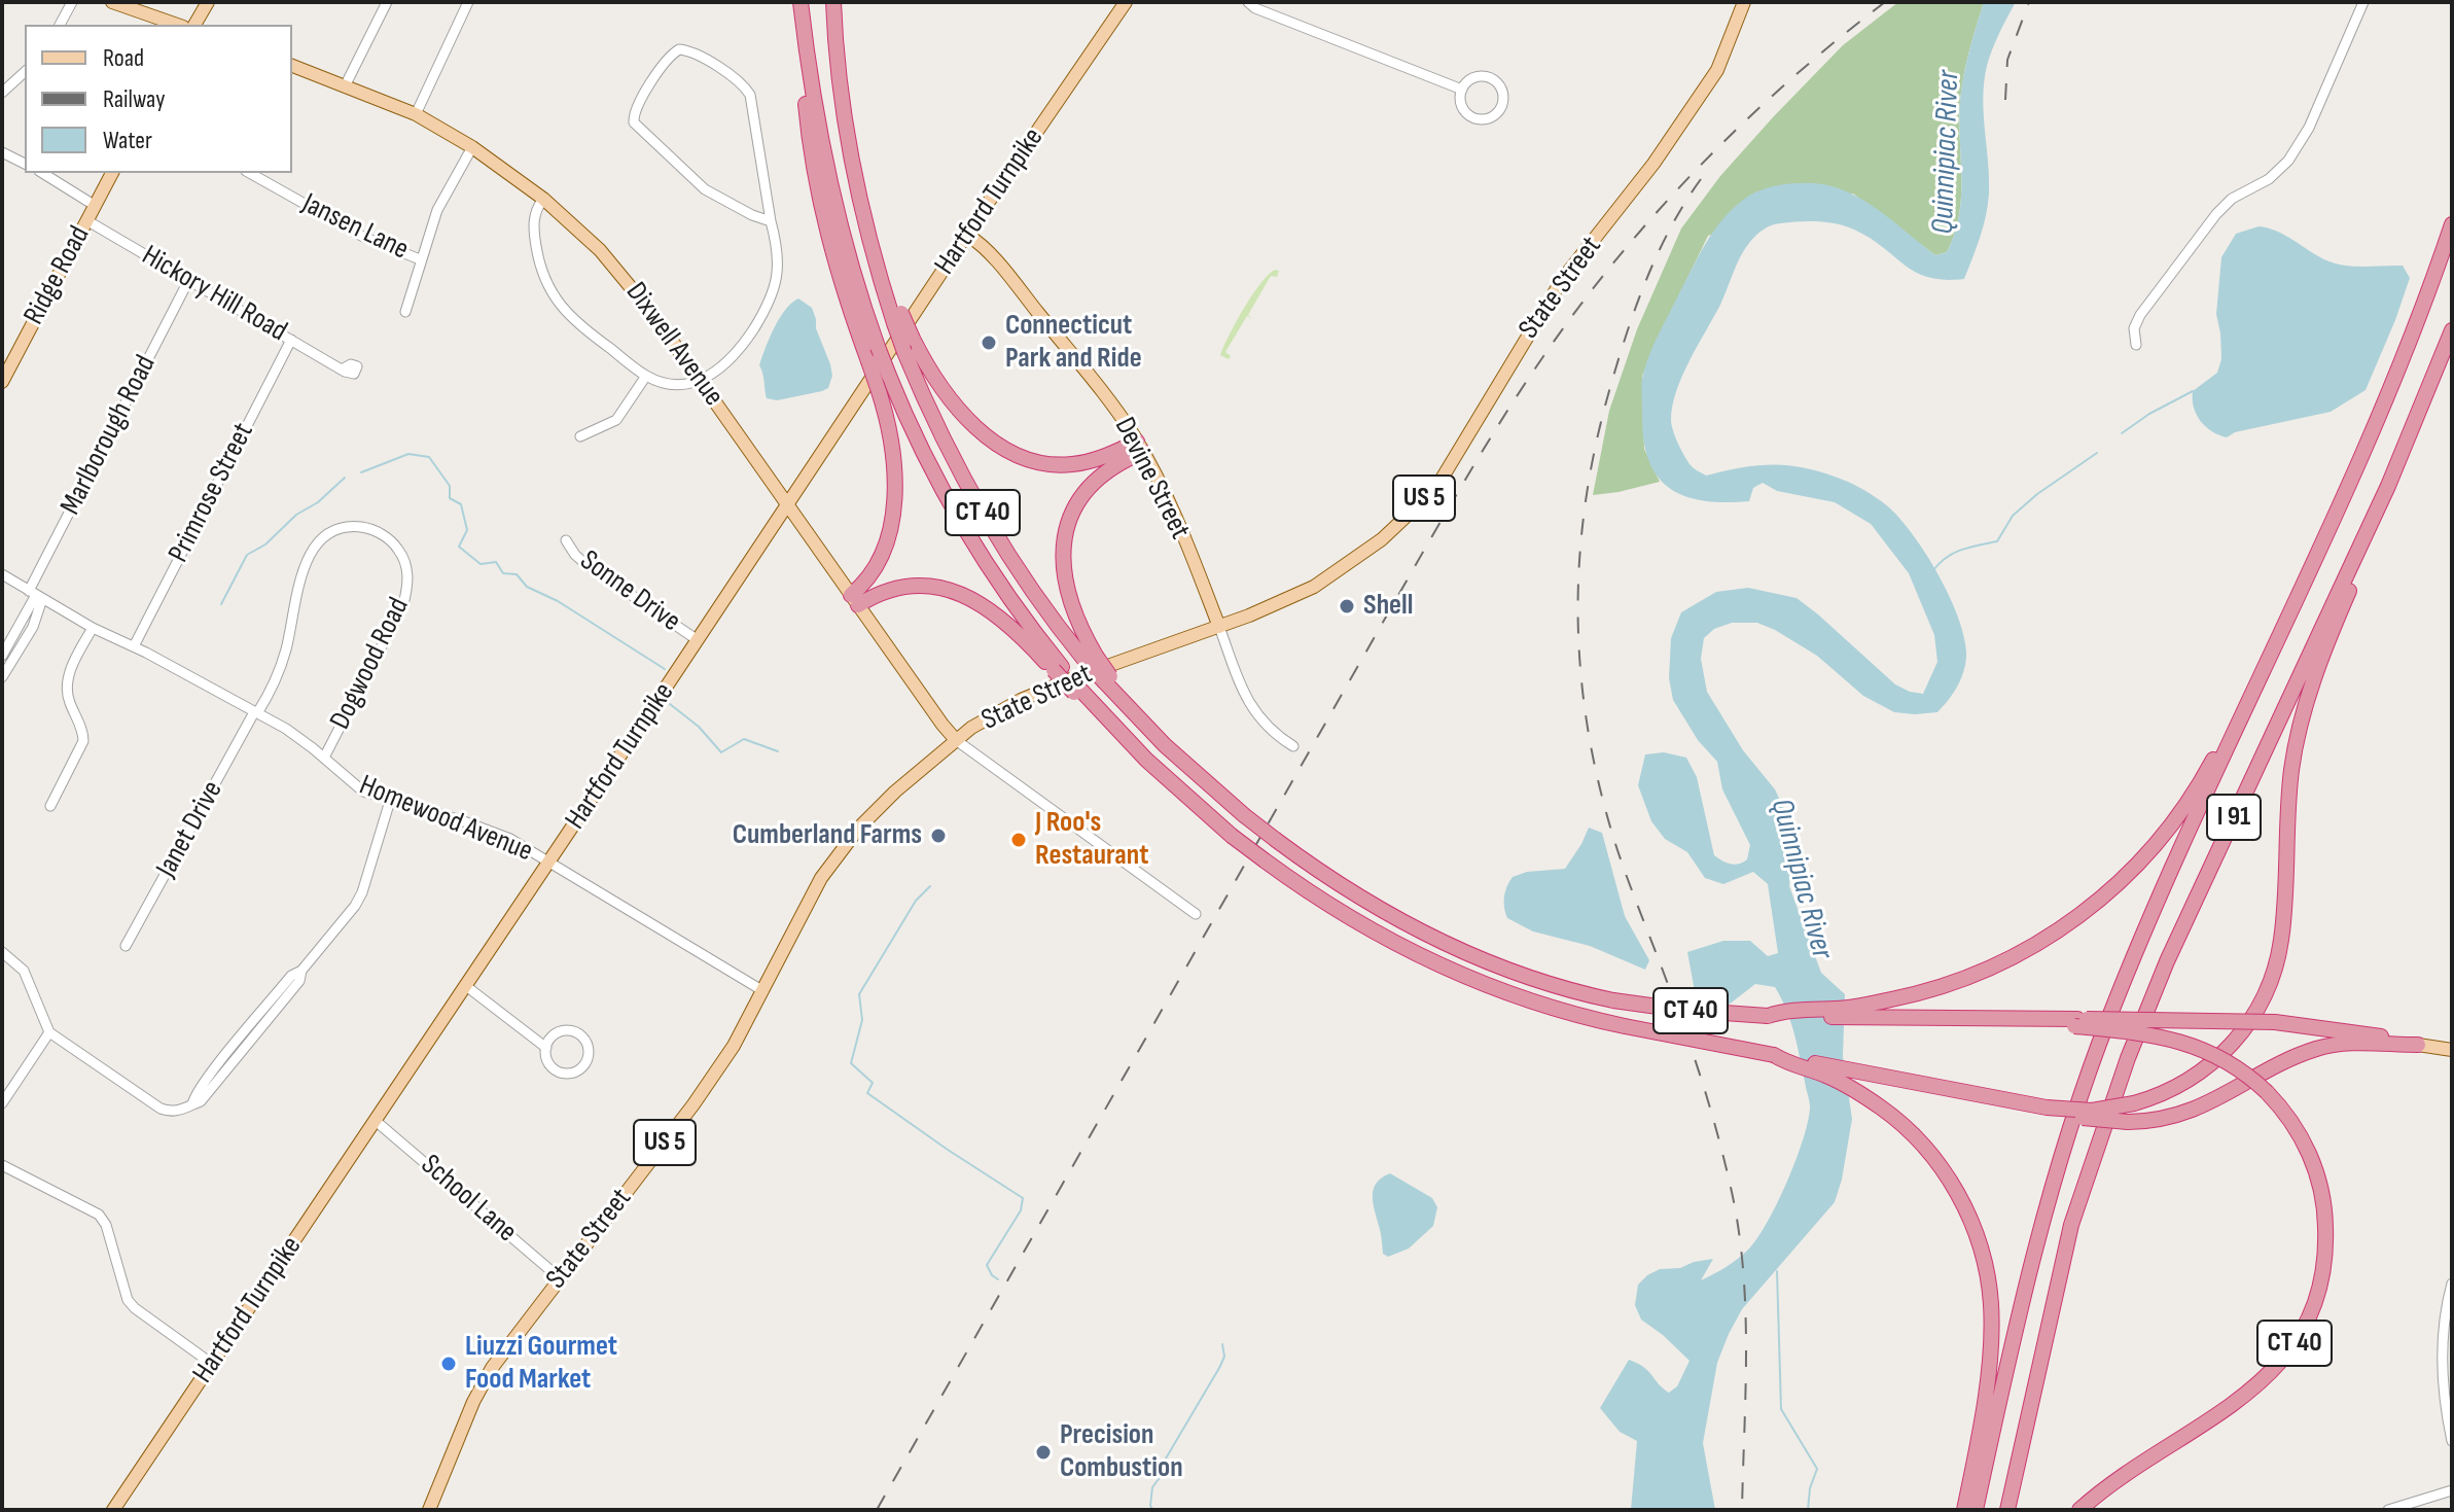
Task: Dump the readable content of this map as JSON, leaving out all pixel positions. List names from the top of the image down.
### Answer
{
  "streets": {
    "highway": ["CT 40", "I 91"],
    "main road": [
      "Hartford Turnpike",
      "Ridge Road",
      "State Street",
      "Dixwell Avenue",
      "Devine Street",
      "US 5"
    ],
    "street": [
      "Jansen Lane",
      "Hickory Hill Road",
      "Marlborough Road",
      "Primrose Street",
      "Sonne Drive",
      "Dogwood Road",
      "Homewood Avenue",
      "Janet Drive",
      "School Lane"
    ]
  },
  "crossings": [
    ["Hartford Turnpike", "Dixwell Avenue"],
    ["Hartford Turnpike", "Devine Street"],
    ["Hartford Turnpike", "Sonne Drive"],
    ["Hartford Turnpike", "Homewood Avenue"],
    ["Hartford Turnpike", "School Lane"],
    ["Ridge Road", "Hickory Hill Road"],
    ["State Street", "Dixwell Avenue"],
    ["State Street", "Devine Street"],
    ["State Street", "Homewood Avenue"],
    ["State Street", "School Lane"],
    ["Hickory Hill Road", "Marlborough Road"],
    ["Hickory Hill Road", "Primrose Street"],
    ["Marlborough Road", "Homewood Avenue"],
    ["Primrose Street", "Homewood Avenue"],
    ["CT 40", "I 91"],
    ["Dogwood Road", "Homewood Avenue"],
    ["Dogwood Road", "Janet Drive"],
    ["Homewood Avenue", "Janet Drive"]
  ],
  "water": ["Quinnipiac River"],
  "places": [
    "Connecticut Park and Ride",
    "Shell",
    "Cumberland Farms",
    "J Roo's Restaurant",
    "Liuzzi Gourmet Food Market",
    "Precision Combustion"
  ],
  "legend": ["Road", "Railway", "Water"]
}
